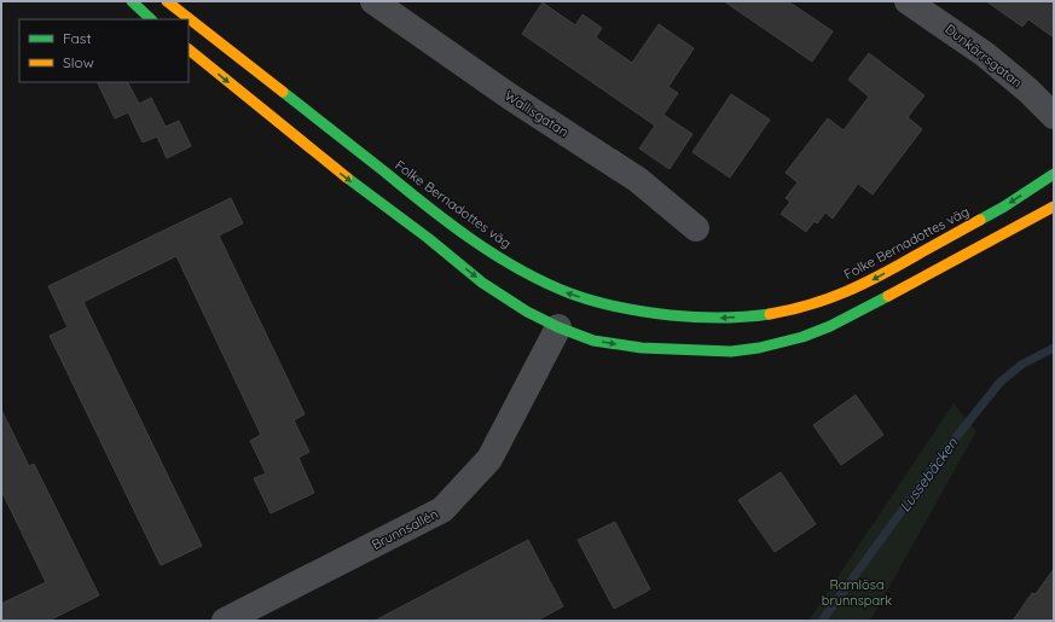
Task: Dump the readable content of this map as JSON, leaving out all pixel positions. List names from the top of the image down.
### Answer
{
  "streets": {
    "street": [
      "Dunkärrsgatan",
      "Wallisgatan",
      "Folke Bernadottes väg",
      "Brunnsallén"
    ]
  },
  "one_way": ["Folke Bernadottes väg"],
  "water": ["Lussebäcken"],
  "parks": ["Ramlösa brunnspark"],
  "legend": ["Fast", "Slow"]
}
